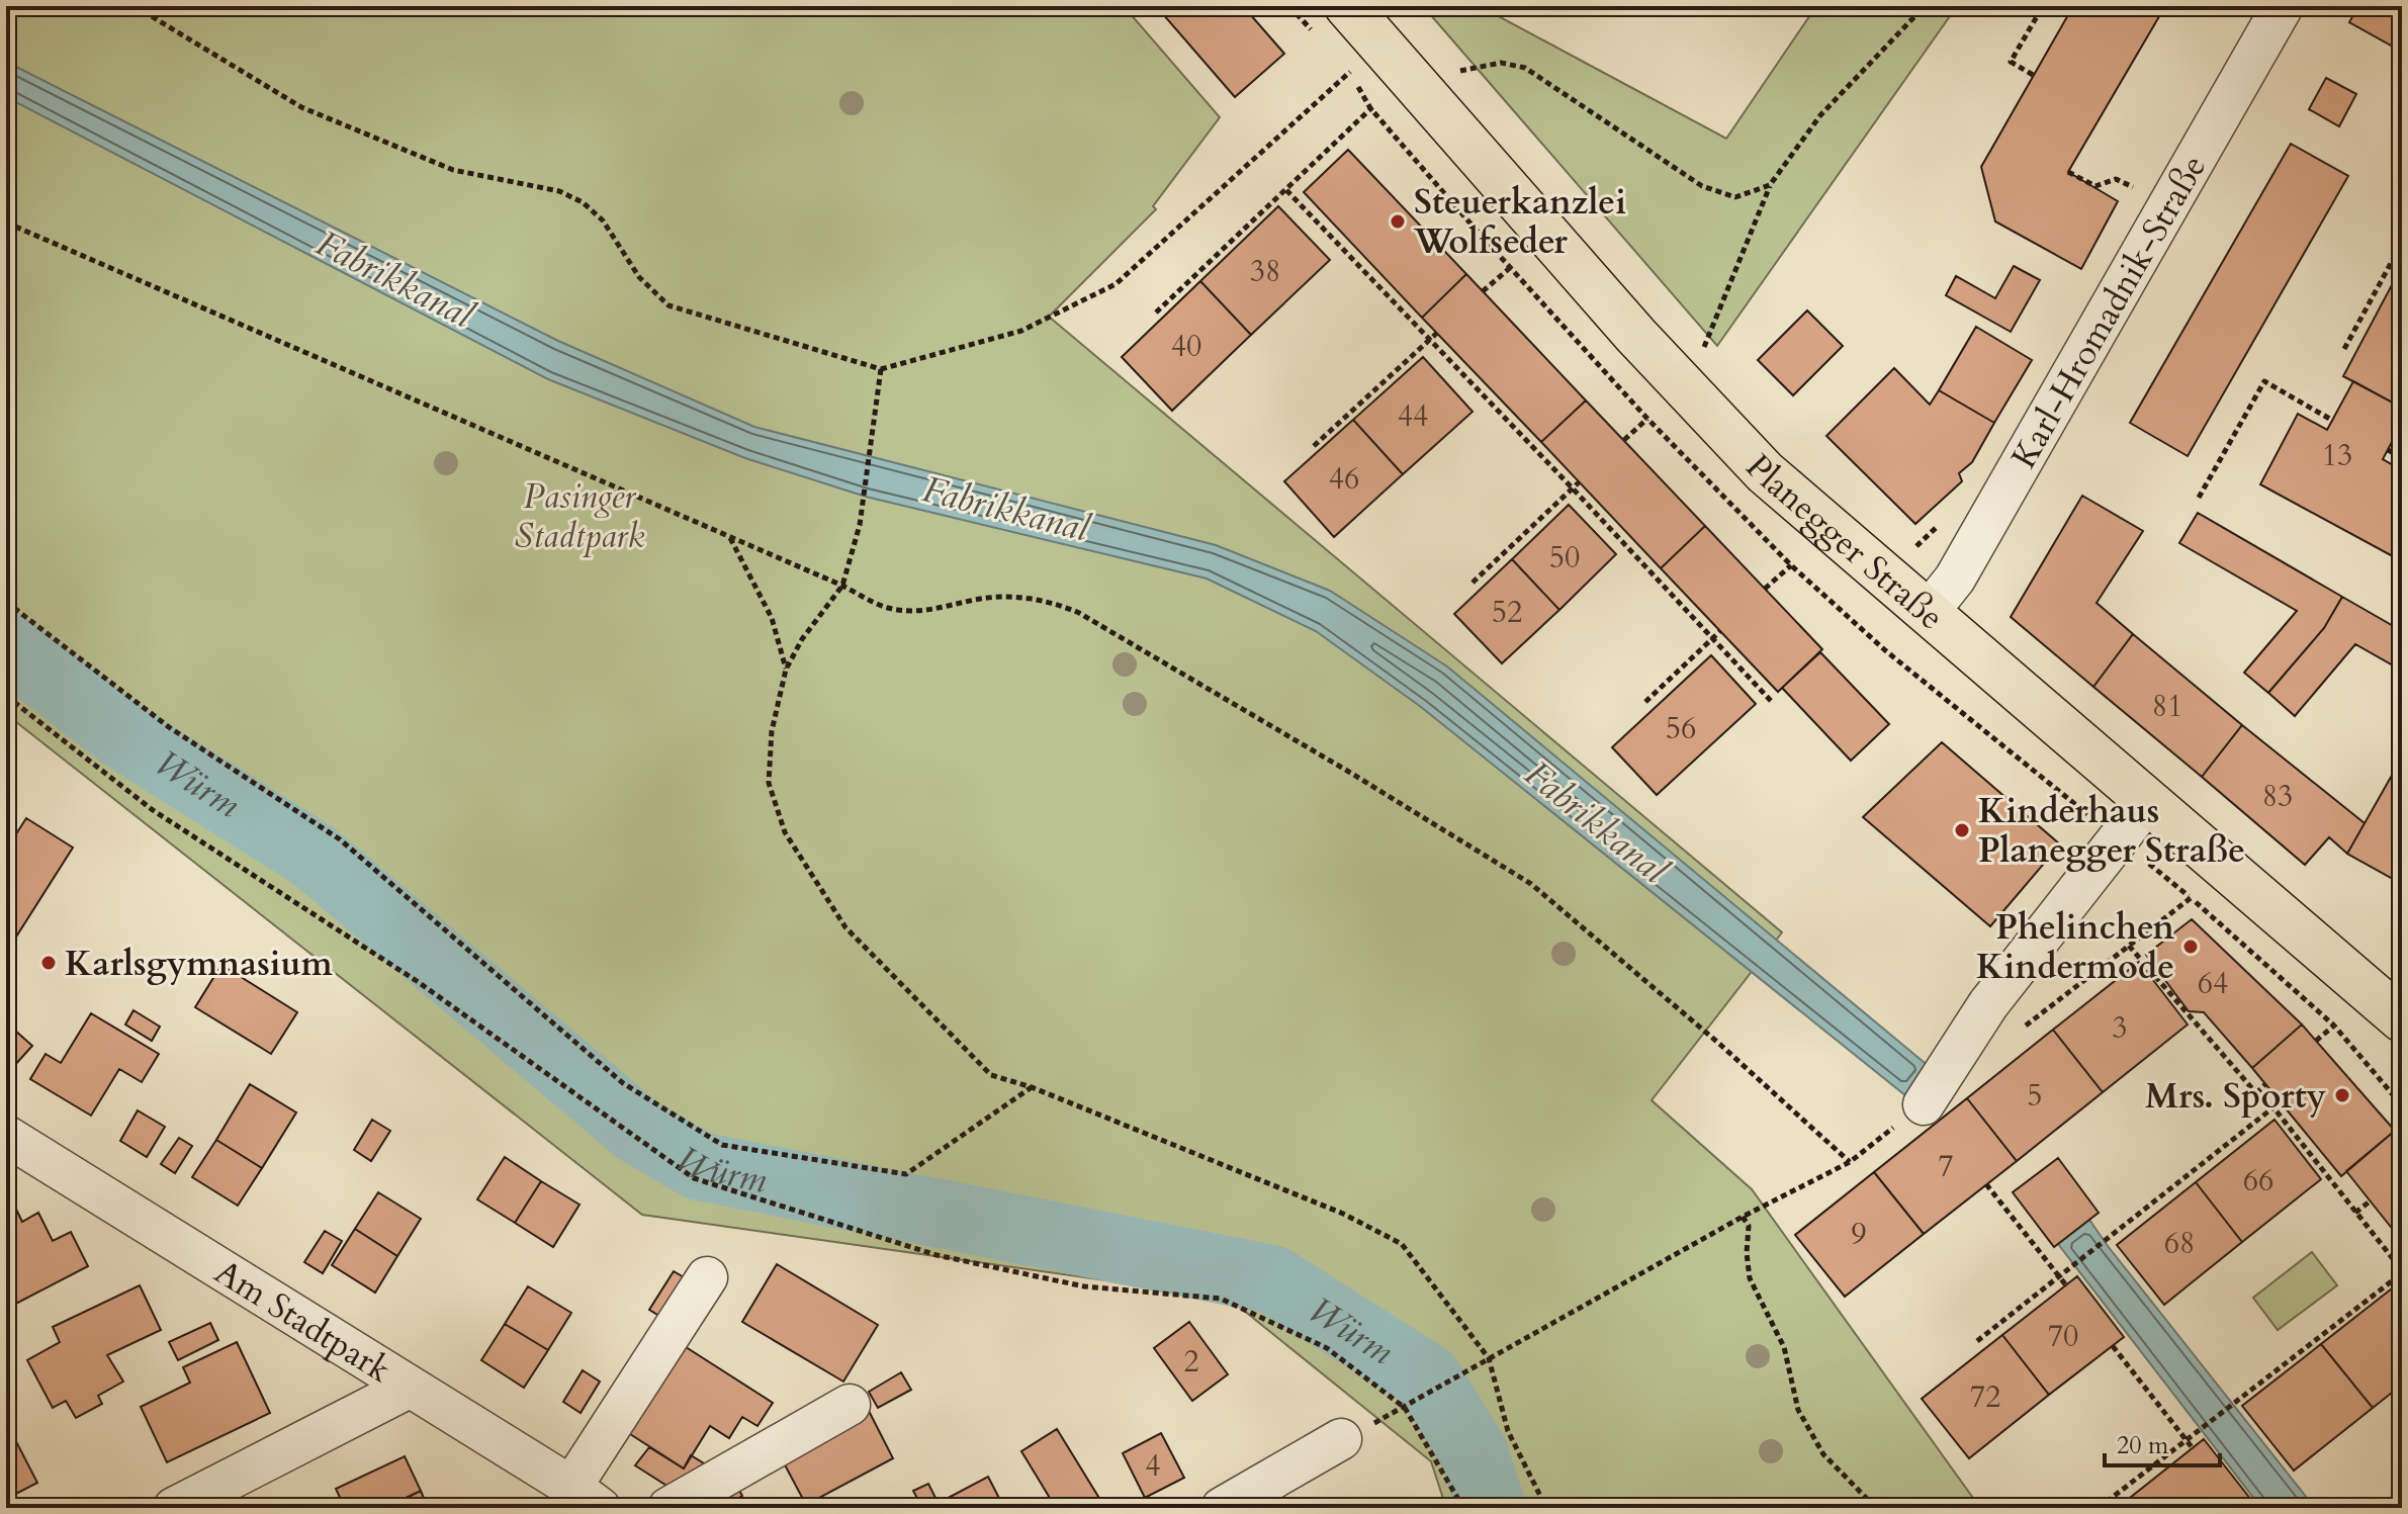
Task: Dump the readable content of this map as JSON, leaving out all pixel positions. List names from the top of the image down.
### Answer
{
  "streets": {
    "main road": ["Planegger Straße"],
    "street": ["Karl-Hromadnik-Straße", "Am Stadtpark"]
  },
  "crossings": [
    ["Karl-Hromadnik-Straße", "Planegger Straße"]
  ],
  "water": ["Fabrikkanal", "Würm"],
  "parks": ["Pasinger Stadtpark"],
  "places": [
    "Steuerkanzlei Wolfseder",
    "Kinderhaus Planegger Straße",
    "Phelinchen Kindermode",
    "Karlsgymnasium",
    "Mrs. Sporty"
  ],
  "house_numbers": [
    "38",
    "40",
    "44",
    "13",
    "46",
    "50",
    "52",
    "81",
    "56",
    "83",
    "64",
    "3",
    "5",
    "7",
    "66",
    "9",
    "68",
    "70",
    "2",
    "72",
    "4"
  ],
  "scale_bar": "20 m"
}
